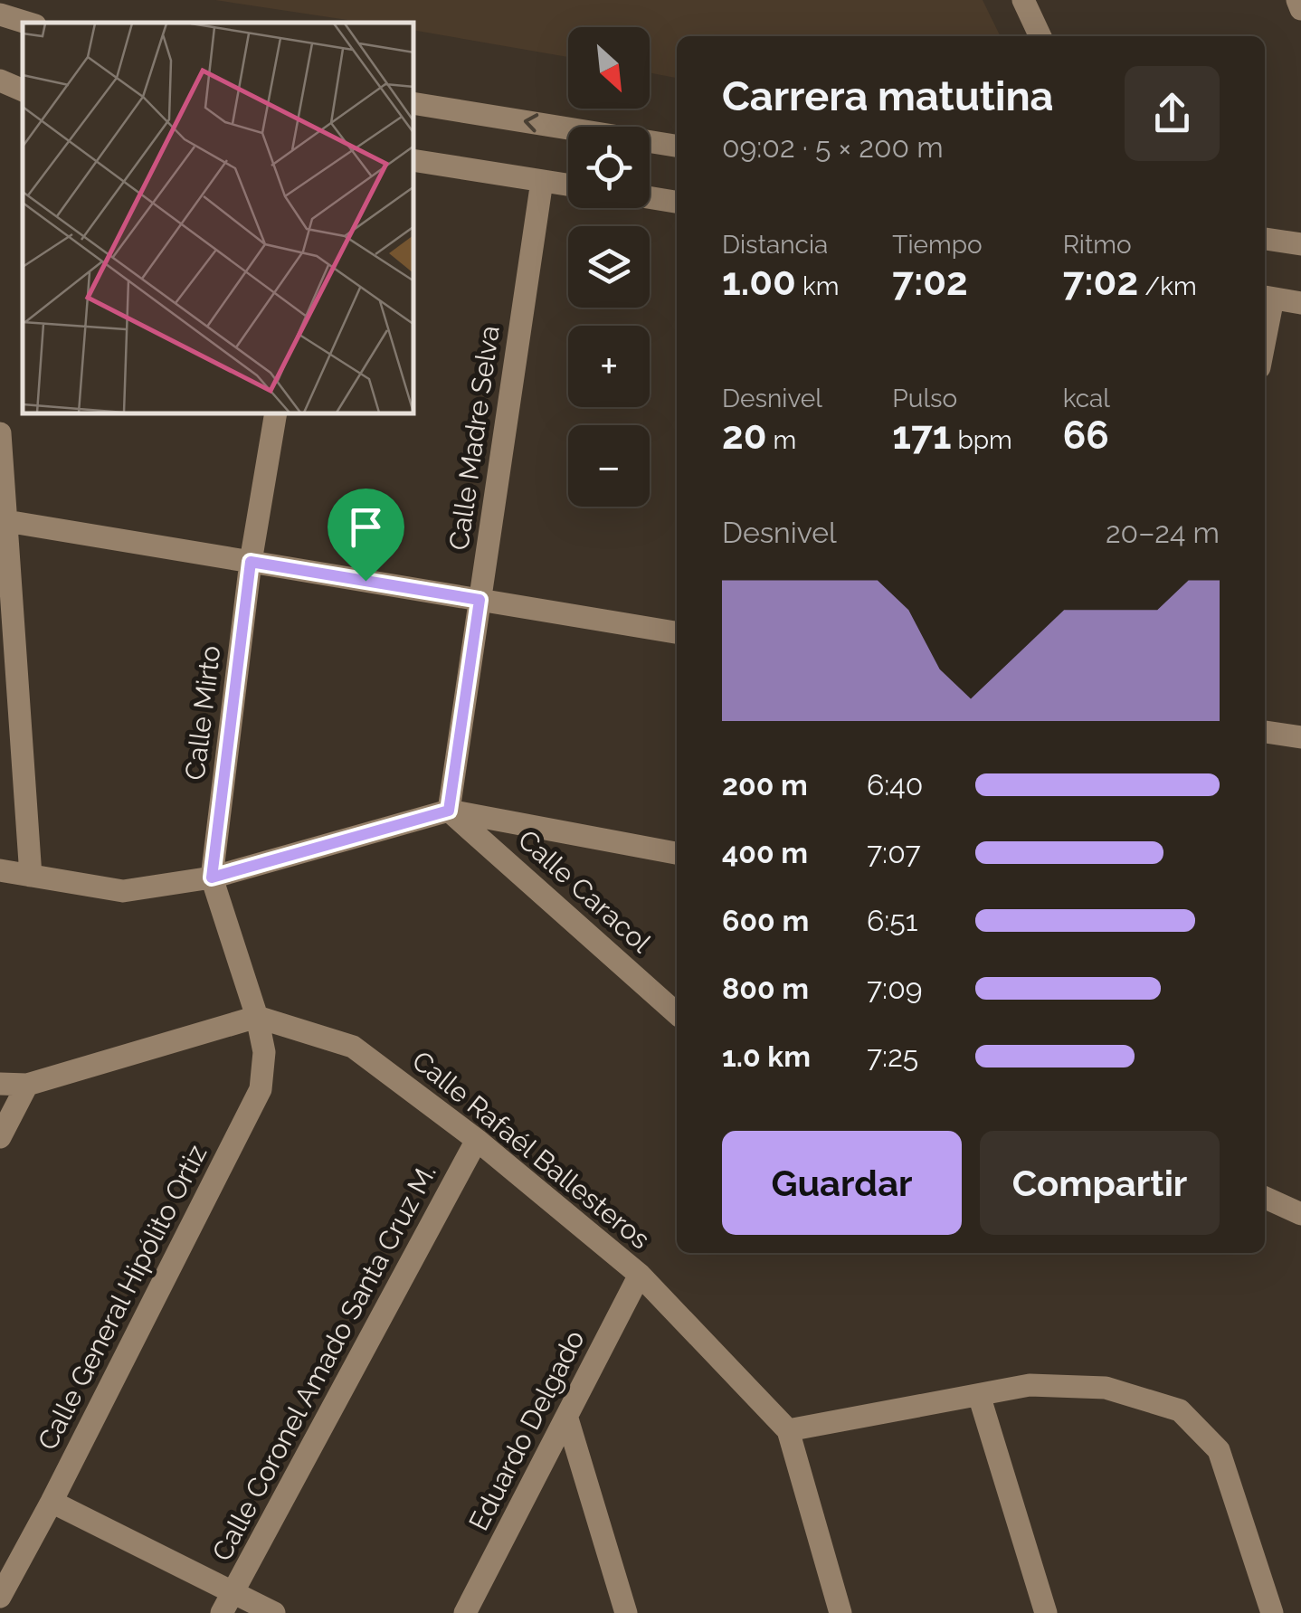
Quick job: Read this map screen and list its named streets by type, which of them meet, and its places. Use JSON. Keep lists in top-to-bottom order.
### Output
{
  "streets": {
    "street": [
      "Calle Madre Selva",
      "Calle Mirto",
      "Calle Caracol",
      "Calle Rafaél Ballesteros",
      "Calle General Hipólito Ortiz",
      "Calle Coronel Amado Santa Cruz M.",
      "Eduardo Delgado"
    ]
  },
  "crossings": [
    ["Calle Madre Selva", "Calle Caracol"],
    ["Calle Mirto", "Calle Rafaél Ballesteros"],
    ["Calle Mirto", "Calle General Hipólito Ortiz"],
    ["Calle Rafaél Ballesteros", "Calle General Hipólito Ortiz"],
    ["Calle Rafaél Ballesteros", "Calle Coronel Amado Santa Cruz M."],
    ["Calle Rafaél Ballesteros", "Eduardo Delgado"]
  ],
  "north": "bottom right",
  "page": {
    "map_buttons": ["+", "−"],
    "heading": ["Carrera matutina", "09:02 · 5 × 200 m"],
    "stats": [
      ["Distancia", "1.00 km"],
      ["Tiempo", "7:02"],
      ["Ritmo", "7:02 /km"],
      ["Desnivel", "20 m"],
      ["Pulso", "171 bpm"],
      ["kcal", "66"]
    ],
    "chart": ["Desnivel", "20–24 m"],
    "list": [
      {
        "name": "200 m",
        "note": "6:40"
      },
      {
        "name": "400 m",
        "note": "7:07"
      },
      {
        "name": "600 m",
        "note": "6:51"
      },
      {
        "name": "800 m",
        "note": "7:09"
      },
      {
        "name": "1.0 km",
        "note": "7:25"
      }
    ],
    "buttons": ["Guardar", "Compartir"]
  }
}
